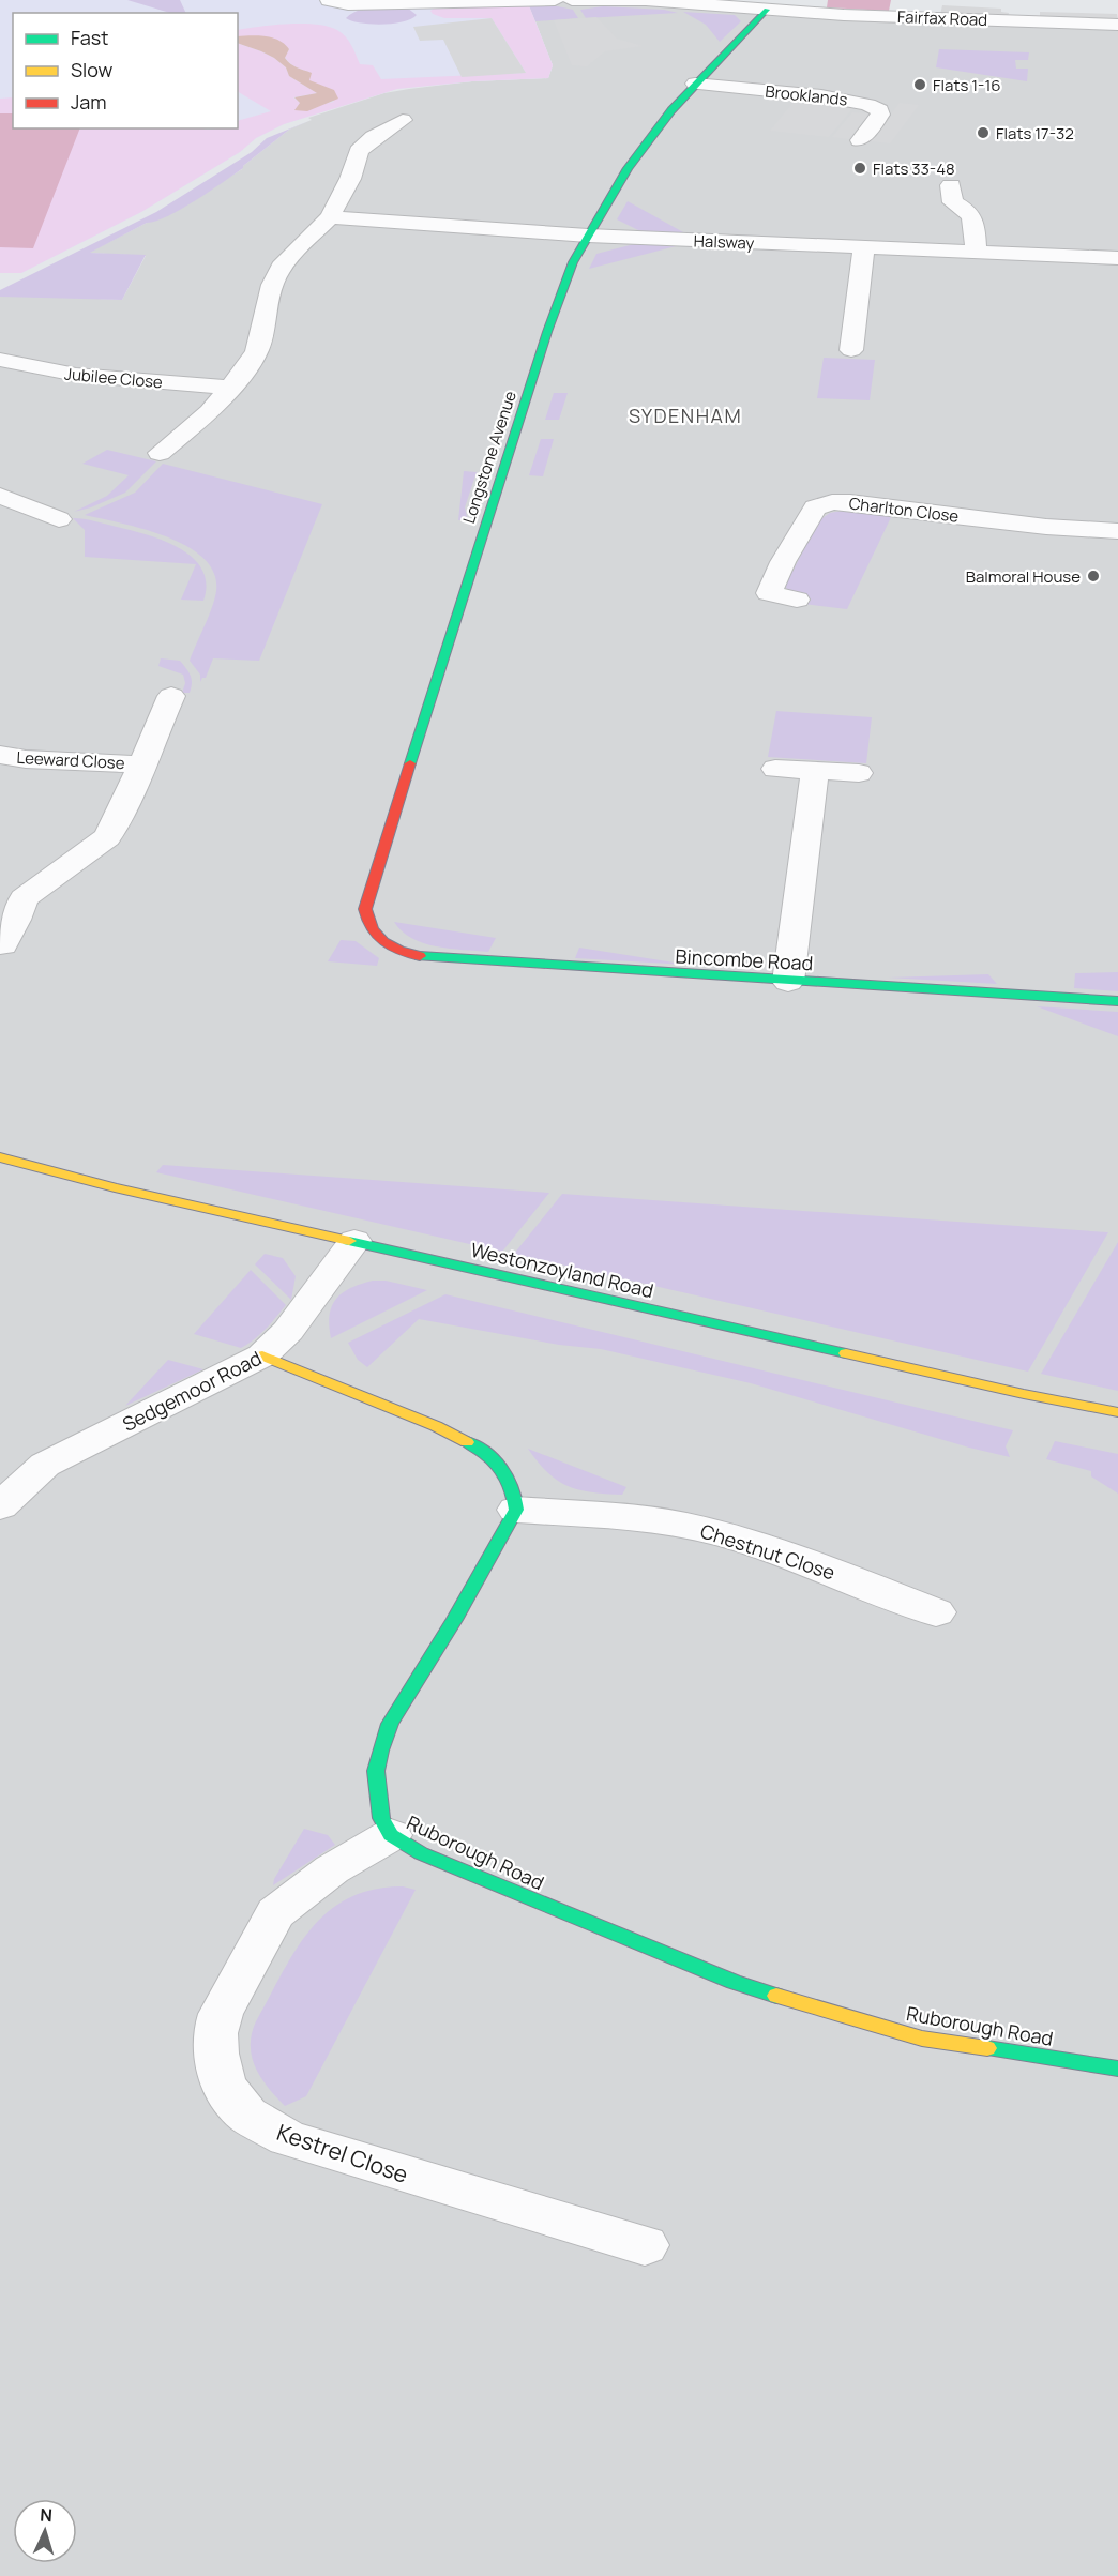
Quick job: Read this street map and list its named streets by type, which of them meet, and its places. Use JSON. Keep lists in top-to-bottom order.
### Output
{
  "streets": {
    "street": [
      "Fairfax Road",
      "Brooklands",
      "Halsway",
      "Jubilee Close",
      "Longstone Avenue",
      "Charlton Close",
      "Leeward Close",
      "Bincombe Road",
      "Westonzoyland Road",
      "Sedgemoor Road",
      "Chestnut Close",
      "Ruborough Road",
      "Kestrel Close"
    ]
  },
  "crossings": [
    ["Fairfax Road", "Longstone Avenue"],
    ["Brooklands", "Longstone Avenue"],
    ["Halsway", "Longstone Avenue"],
    ["Longstone Avenue", "Bincombe Road"],
    ["Westonzoyland Road", "Sedgemoor Road"],
    ["Chestnut Close", "Ruborough Road"],
    ["Ruborough Road", "Kestrel Close"]
  ],
  "districts": ["SYDENHAM"],
  "places": [
    "Flats 1-16",
    "Flats 17-32",
    "Flats 33-48",
    "Balmoral House"
  ],
  "legend": ["Fast", "Slow", "Jam"],
  "north": "top"
}
